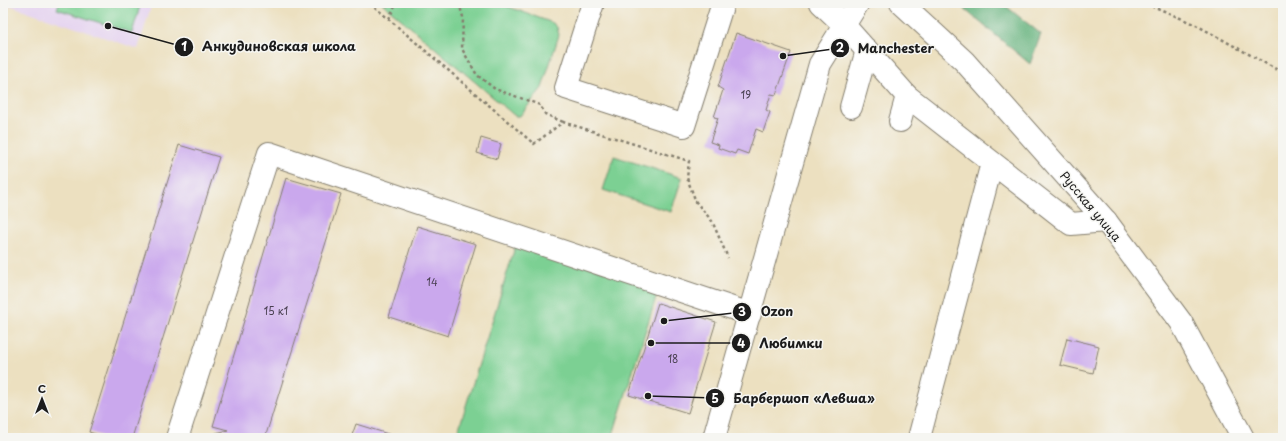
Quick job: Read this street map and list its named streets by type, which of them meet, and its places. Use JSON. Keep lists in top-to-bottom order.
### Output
{
  "streets": {
    "street": ["Русская улица"]
  },
  "places": [
    "Анкудиновская школа",
    "Manchester",
    "Ozon",
    "Любимки",
    "Барбершоп «Левша»"
  ],
  "house_numbers": [
    "19",
    "14",
    "15 к1",
    "18"
  ],
  "north": "top"
}
